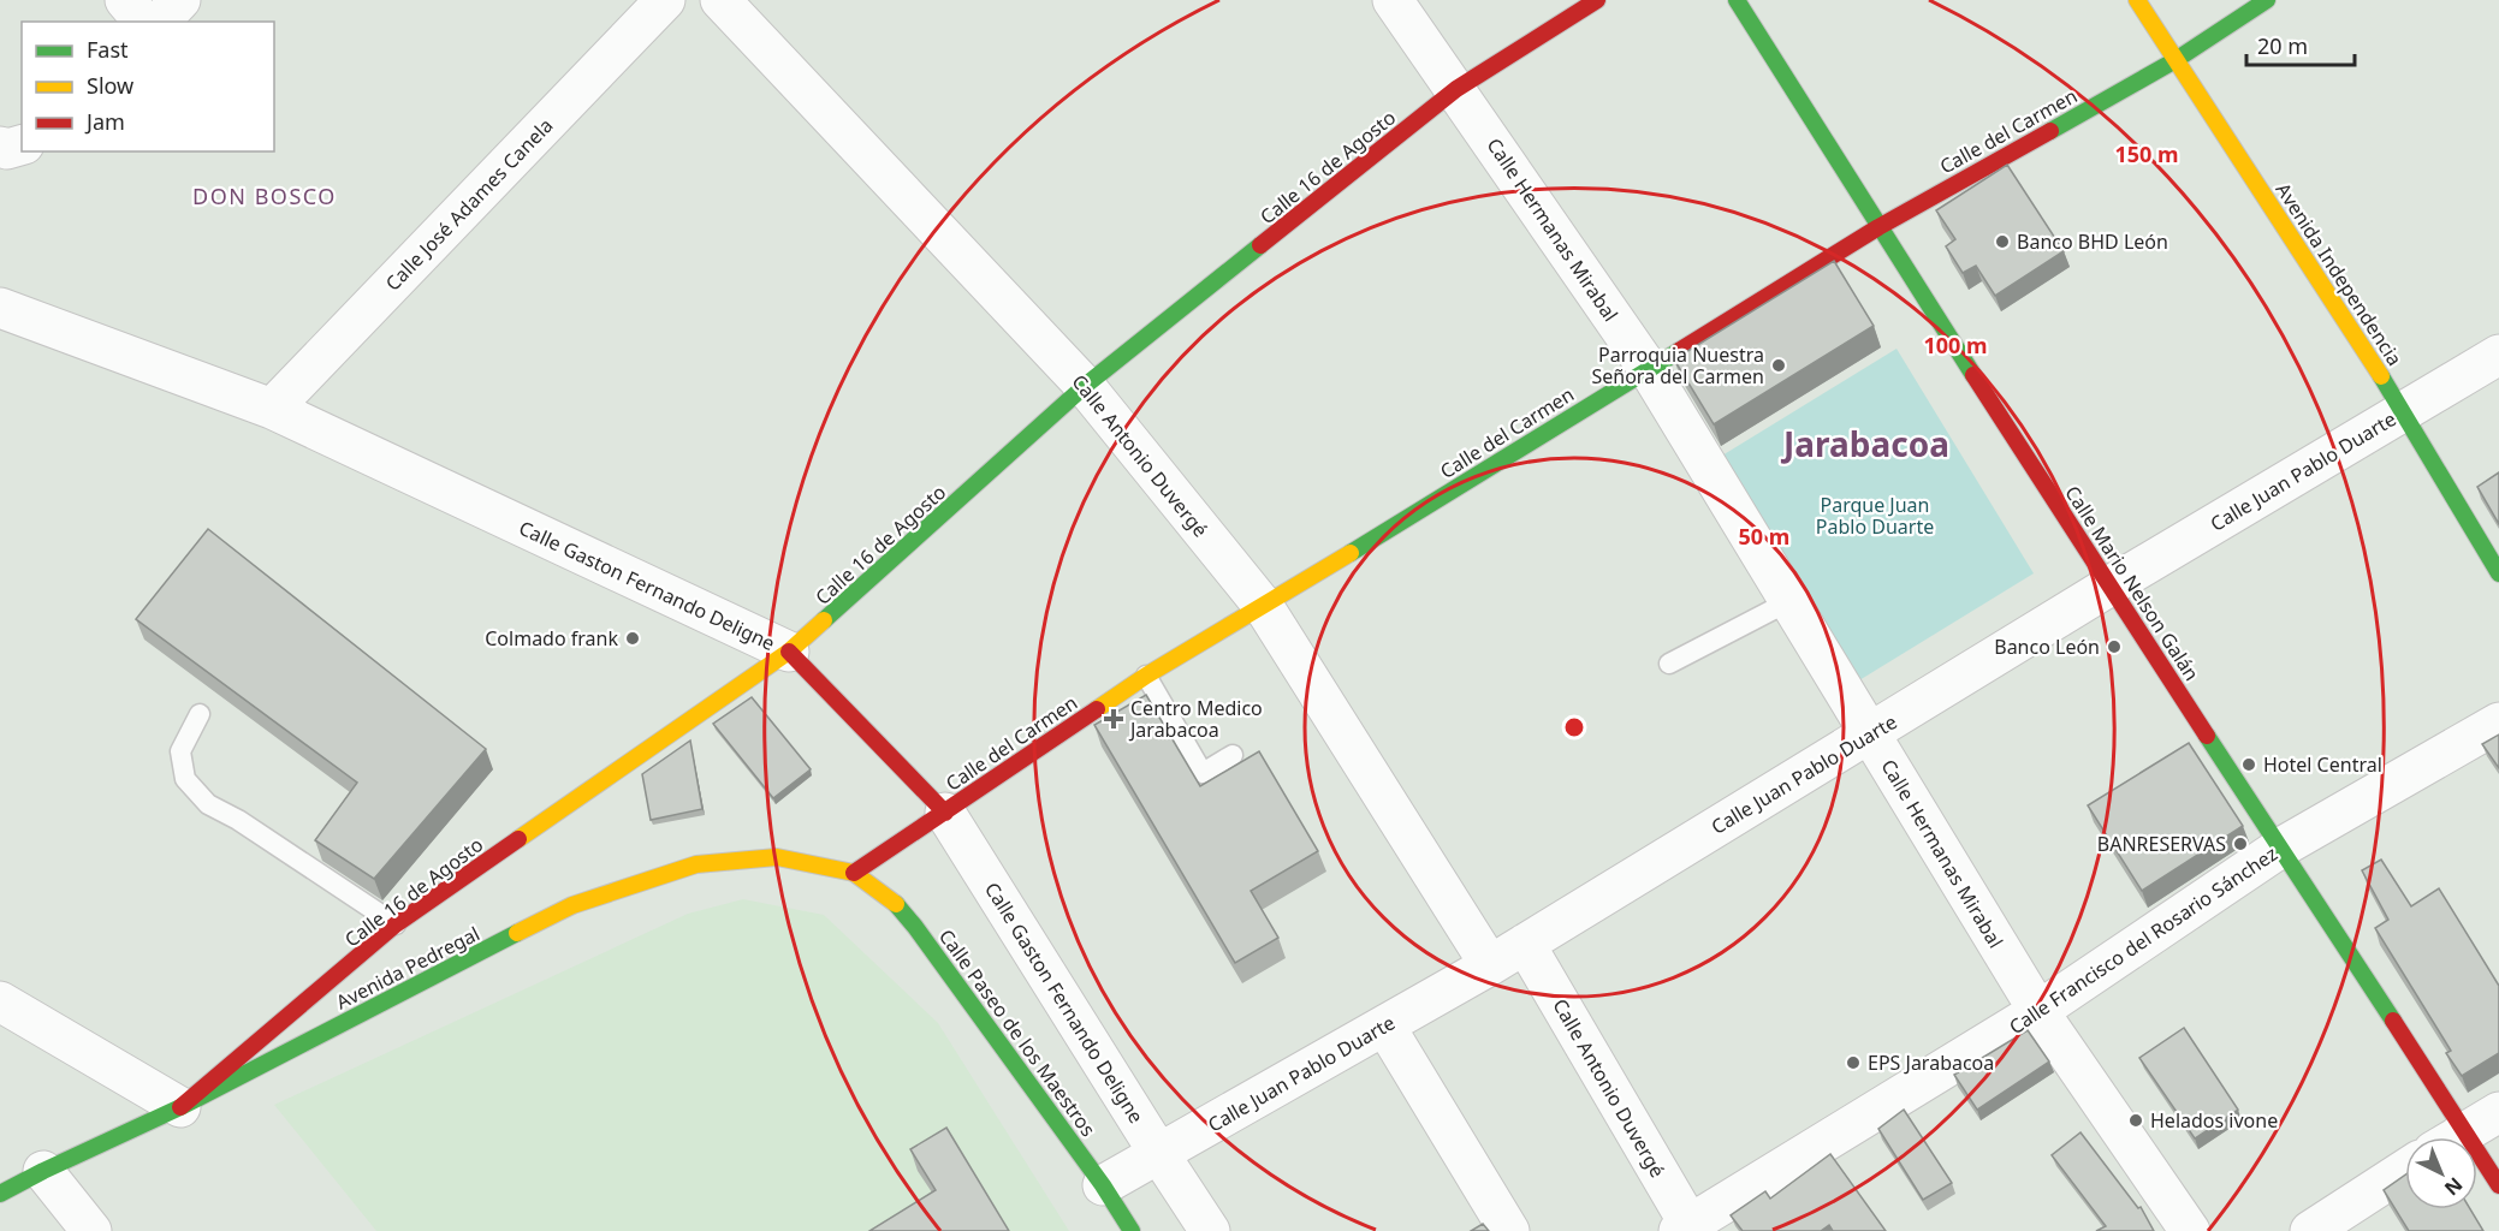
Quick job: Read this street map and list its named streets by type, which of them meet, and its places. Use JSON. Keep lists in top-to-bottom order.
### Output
{
  "streets": {
    "street": [
      "Calle del Carmen",
      "Calle 16 de Agosto",
      "Calle José Adames Canela",
      "Calle Hermanas Mirabal",
      "Avenida Independencia",
      "Calle Antonio Duvergé",
      "Calle Juan Pablo Duarte",
      "Calle Mario Nelson Galán",
      "Calle Gaston Fernando Deligne",
      "Calle Francisco del Rosario Sánchez",
      "Avenida Pedregal",
      "Calle Paseo de los Maestros"
    ]
  },
  "crossings": [
    ["Calle del Carmen", "Calle Hermanas Mirabal"],
    ["Calle del Carmen", "Avenida Independencia"],
    ["Calle del Carmen", "Calle Antonio Duvergé"],
    ["Calle del Carmen", "Calle Mario Nelson Galán"],
    ["Calle del Carmen", "Calle Gaston Fernando Deligne"],
    ["Calle del Carmen", "Avenida Pedregal"],
    ["Calle del Carmen", "Calle Paseo de los Maestros"],
    ["Calle 16 de Agosto", "Calle Hermanas Mirabal"],
    ["Calle 16 de Agosto", "Calle Antonio Duvergé"],
    ["Calle 16 de Agosto", "Calle Gaston Fernando Deligne"],
    ["Calle 16 de Agosto", "Avenida Pedregal"],
    ["Calle José Adames Canela", "Calle Gaston Fernando Deligne"],
    ["Calle Hermanas Mirabal", "Calle Juan Pablo Duarte"],
    ["Calle Hermanas Mirabal", "Calle Francisco del Rosario Sánchez"],
    ["Avenida Independencia", "Calle Juan Pablo Duarte"],
    ["Calle Antonio Duvergé", "Calle Juan Pablo Duarte"],
    ["Calle Antonio Duvergé", "Calle Francisco del Rosario Sánchez"],
    ["Calle Juan Pablo Duarte", "Calle Mario Nelson Galán"],
    ["Calle Juan Pablo Duarte", "Calle Gaston Fernando Deligne"],
    ["Calle Juan Pablo Duarte", "Calle Paseo de los Maestros"],
    ["Calle Mario Nelson Galán", "Calle Francisco del Rosario Sánchez"],
    ["Avenida Pedregal", "Calle Paseo de los Maestros"]
  ],
  "districts": ["DON BOSCO", "Jarabacoa"],
  "parks": ["Parque Juan Pablo Duarte"],
  "places": {
    "other": [
      "Banco BHD León",
      "Parroquia Nuestra Señora del Carmen",
      "Colmado frank",
      "Banco León",
      "Hotel Central",
      "BANRESERVAS",
      "EPS Jarabacoa",
      "Helados ivone"
    ],
    "health": ["Centro Medico Jarabacoa"]
  },
  "legend": ["Fast", "Slow", "Jam"],
  "scale_bar": "20 m",
  "north": "bottom right",
  "rings": ["150 m", "100 m", "50 m"]
}
